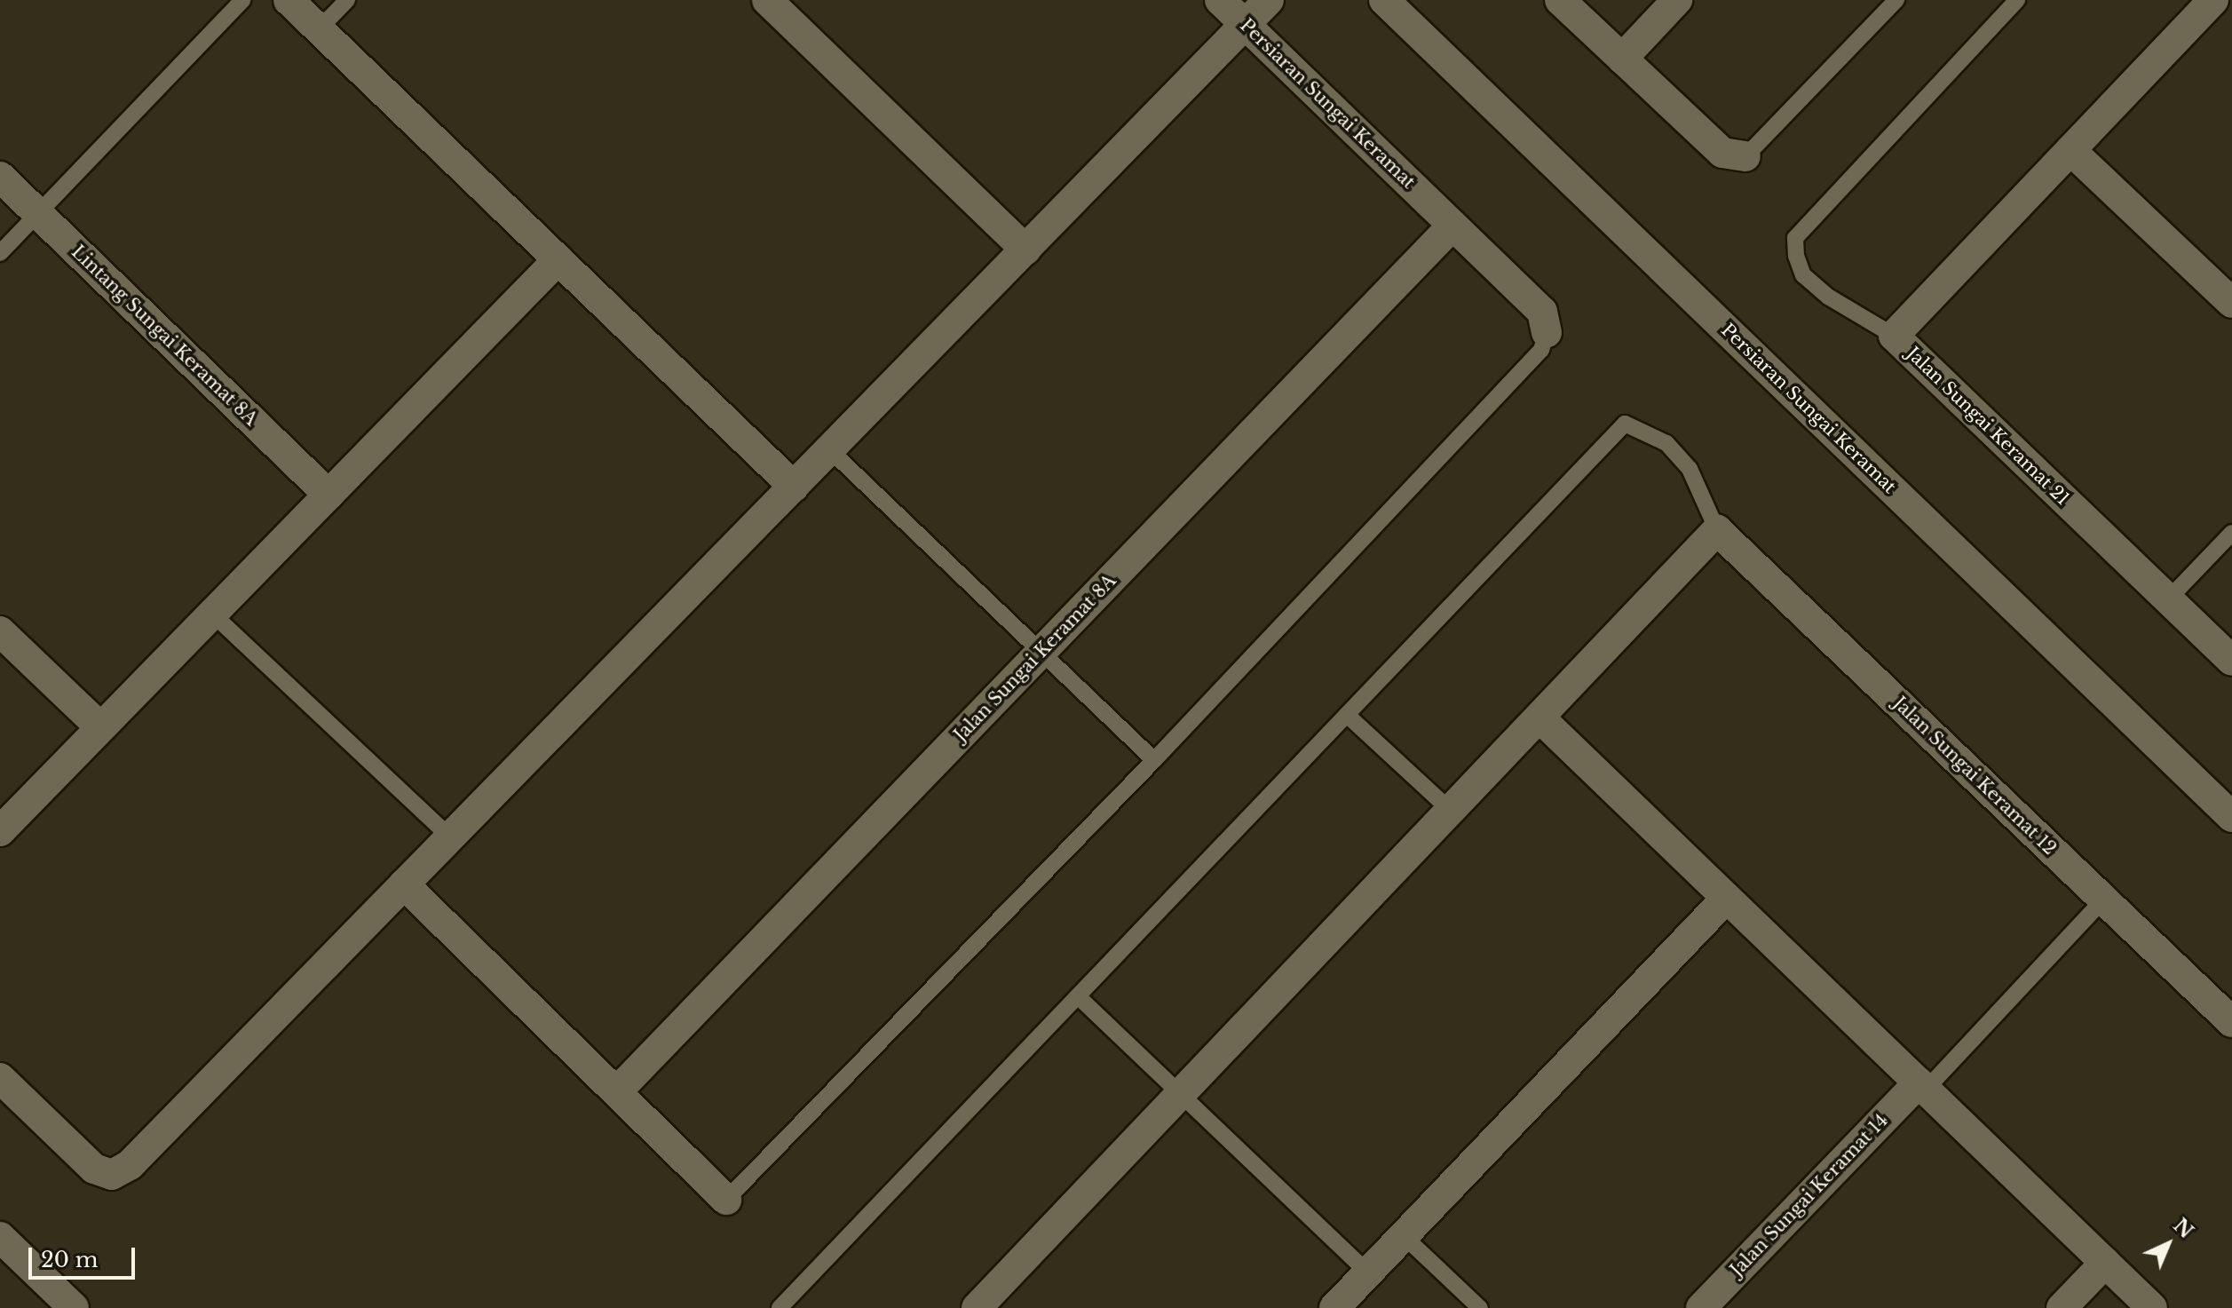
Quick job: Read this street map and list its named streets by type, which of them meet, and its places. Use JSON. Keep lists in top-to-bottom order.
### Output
{
  "streets": {
    "street": [
      "Persiaran Sungai Keramat",
      "Lintang Sungai Keramat 8A",
      "Jalan Sungai Keramat 21",
      "Jalan Sungai Keramat 8A",
      "Jalan Sungai Keramat 12",
      "Jalan Sungai Keramat 14"
    ]
  },
  "crossings": [
    ["Persiaran Sungai Keramat", "Jalan Sungai Keramat 8A"]
  ],
  "scale_bar": "20 m",
  "north": "top right"
}
